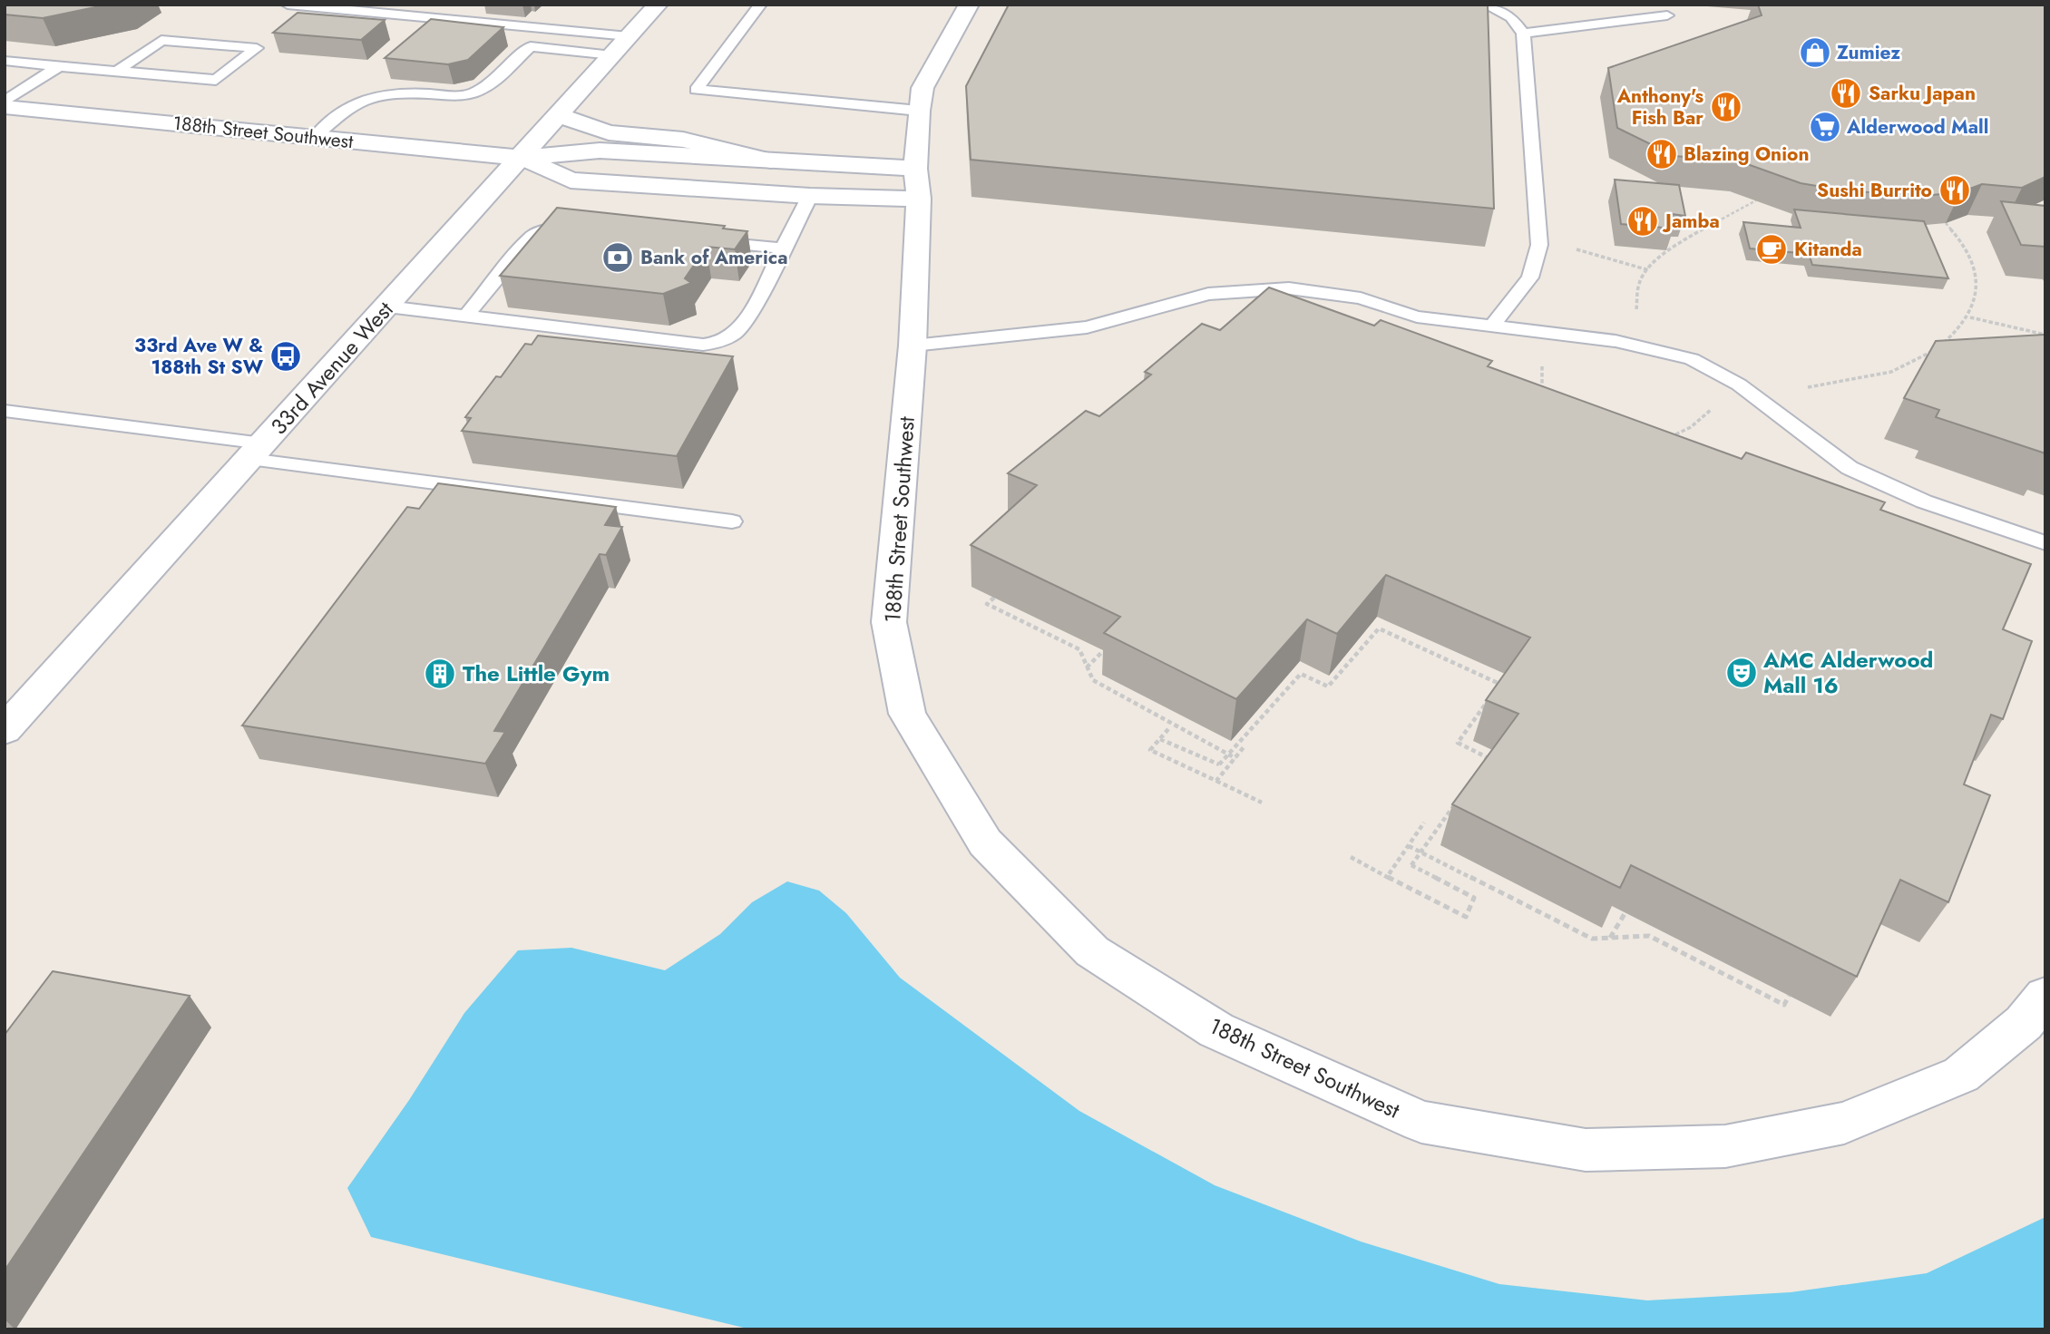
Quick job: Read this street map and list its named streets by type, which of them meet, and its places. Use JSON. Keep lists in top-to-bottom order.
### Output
{
  "streets": {
    "street": ["188th Street Southwest", "33rd Avenue West"]
  },
  "crossings": [
    ["188th Street Southwest", "33rd Avenue West"]
  ],
  "places": {
    "shop": ["Zumiez"],
    "restaurant": [
      "Sarku Japan",
      "Anthony's Fish Bar",
      "Blazing Onion",
      "Sushi Burrito",
      "Jamba"
    ],
    "supermarket": ["Alderwood Mall"],
    "cafe": ["Kitanda"],
    "bank": ["Bank of America"],
    "bus stop": ["33rd Ave W & 188th St SW"],
    "theatre": ["AMC Alderwood Mall 16"],
    "building": ["The Little Gym"]
  }
}
